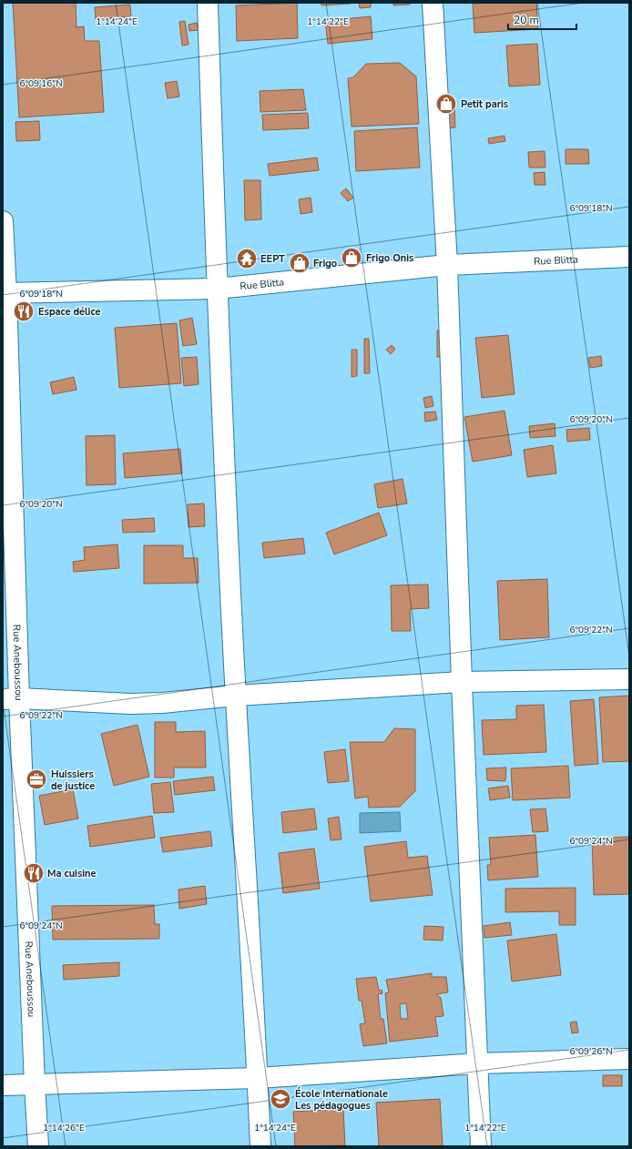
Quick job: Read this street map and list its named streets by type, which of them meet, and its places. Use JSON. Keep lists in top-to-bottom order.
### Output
{
  "streets": {
    "street": ["Rue Blitta", "Rue Aneboussou"]
  },
  "crossings": [
    ["Rue Blitta", "Rue Aneboussou"]
  ],
  "places": {
    "shop": ["Petit paris", "Frigo Onis", "Frigo"],
    "temple": ["EEPT"],
    "restaurant": ["Espace délice", "Ma cuisine"],
    "office": ["Huissiers de justice"],
    "school or university": ["École Internationale Les pédagogues"]
  },
  "scale_bar": "20 m",
  "coordinates": [
    "1°14'24\"E",
    "1°14'22\"E",
    "6°09'16\"N",
    "6°09'18\"N",
    "6°09'20\"N",
    "6°09'22\"N",
    "6°09'24\"N",
    "6°09'26\"N",
    "1°14'26\"E"
  ]
}
